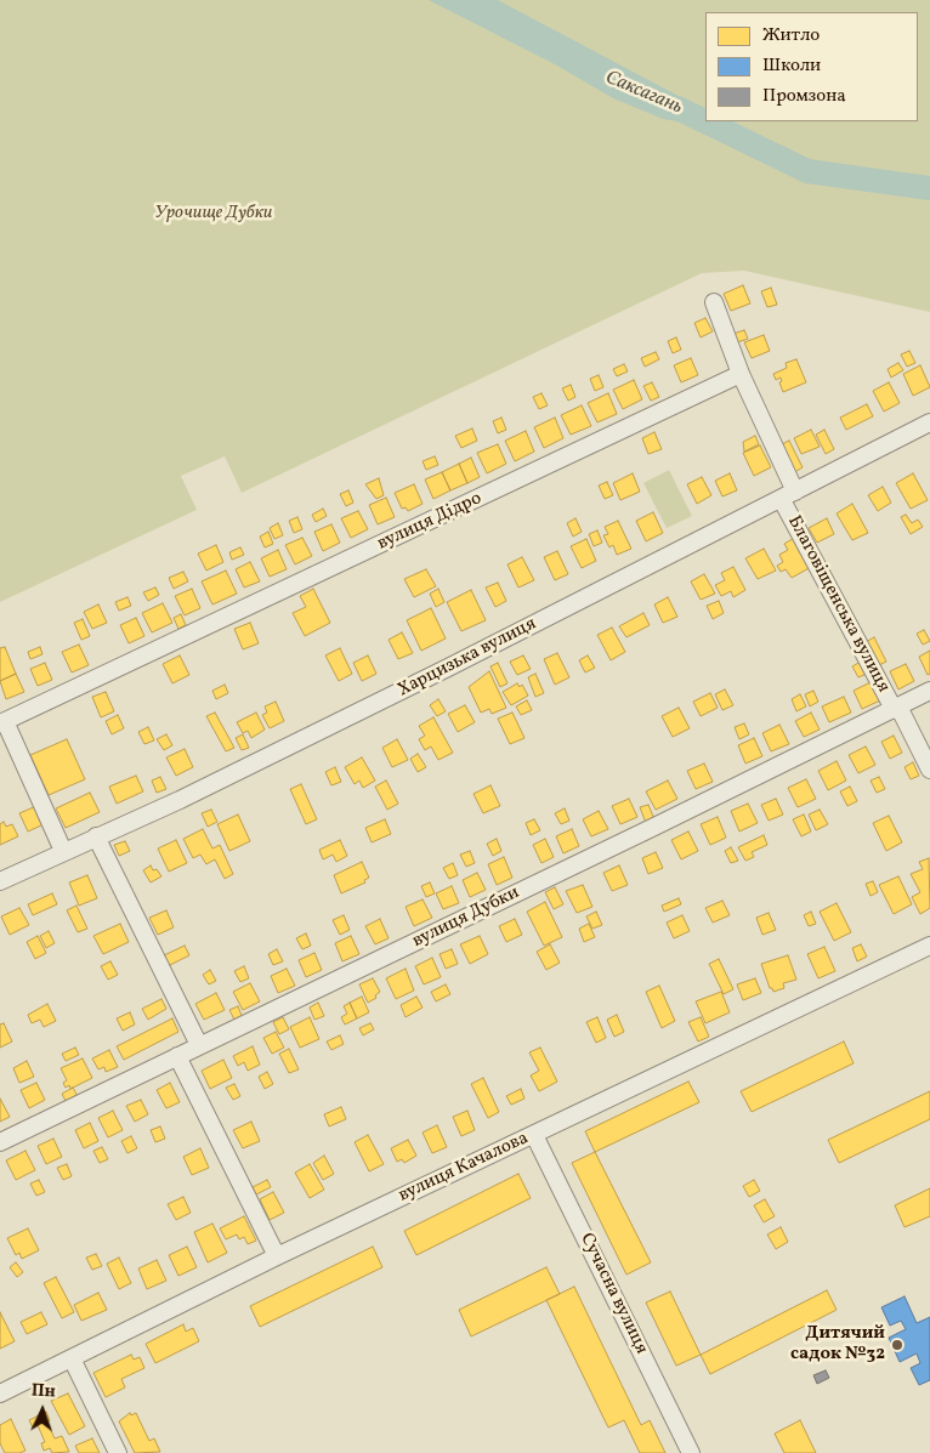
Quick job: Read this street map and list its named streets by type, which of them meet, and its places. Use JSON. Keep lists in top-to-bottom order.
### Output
{
  "streets": {
    "street": [
      "вулиця Дідро",
      "Благовіщенська вулиця",
      "Харцизька вулиця",
      "вулиця Дубки",
      "вулиця Качалова",
      "Сучасна вулиця"
    ]
  },
  "crossings": [
    ["Благовіщенська вулиця", "Харцизька вулиця"],
    ["Благовіщенська вулиця", "вулиця Дубки"],
    ["вулиця Качалова", "Сучасна вулиця"]
  ],
  "water": ["Саксагань"],
  "parks": ["Урочище Дубки"],
  "places": ["Дитячий садок №32"],
  "legend": ["Житло", "Школи", "Промзона"],
  "north": "top"
}
